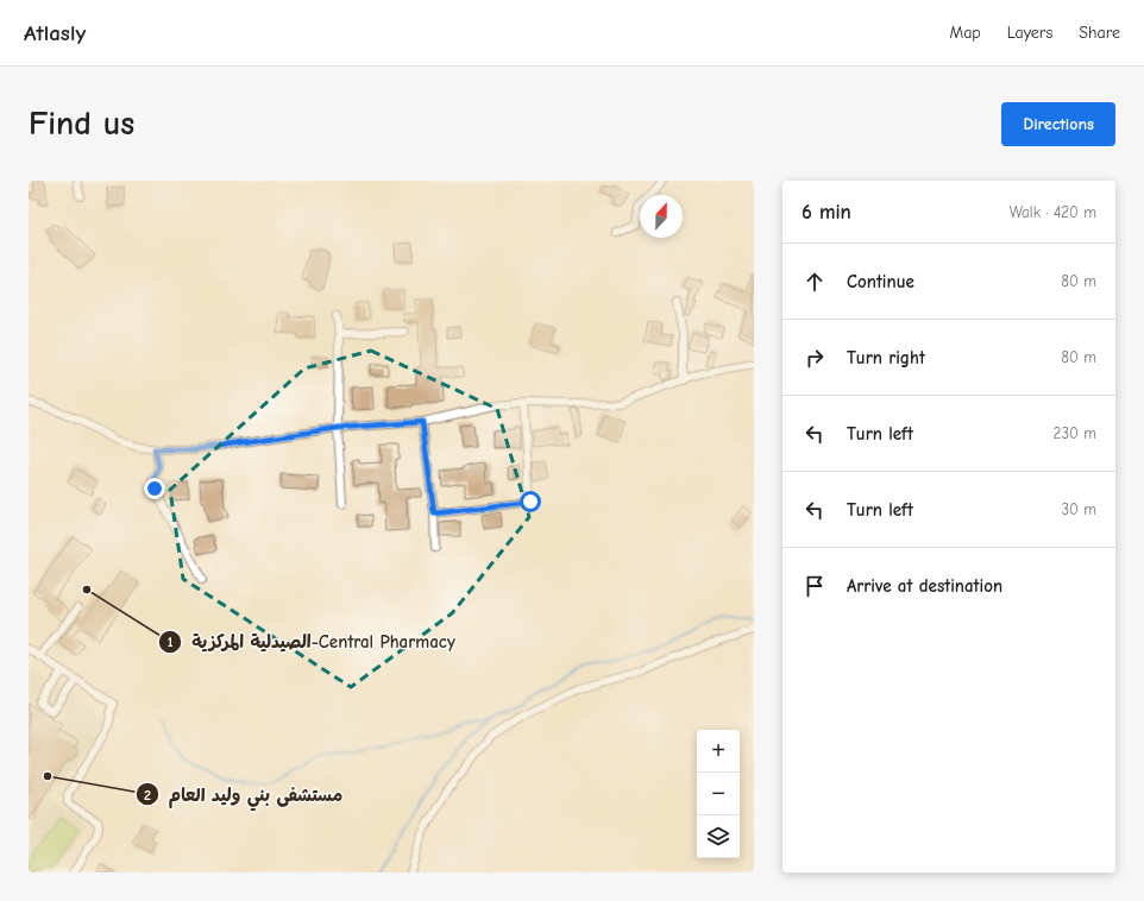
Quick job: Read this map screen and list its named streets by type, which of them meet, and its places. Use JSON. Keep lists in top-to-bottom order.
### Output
{
  "places": ["الصيدلية المركزية-Central Pharmacy", "مستشفى بني وليد العام"],
  "north": "top",
  "page": {
    "header": "Atlasly",
    "nav": ["Map", "Layers", "Share"],
    "buttons": "Directions",
    "title": "Find us",
    "heading": ["6 min", "Walk · 420 m"],
    "list": [
      ["Continue", "80 m"],
      ["Turn right", "80 m"],
      ["Turn left", "230 m"],
      ["Turn left", "30 m"],
      "Arrive at destination"
    ],
    "map_buttons": ["+", "−"]
  }
}
